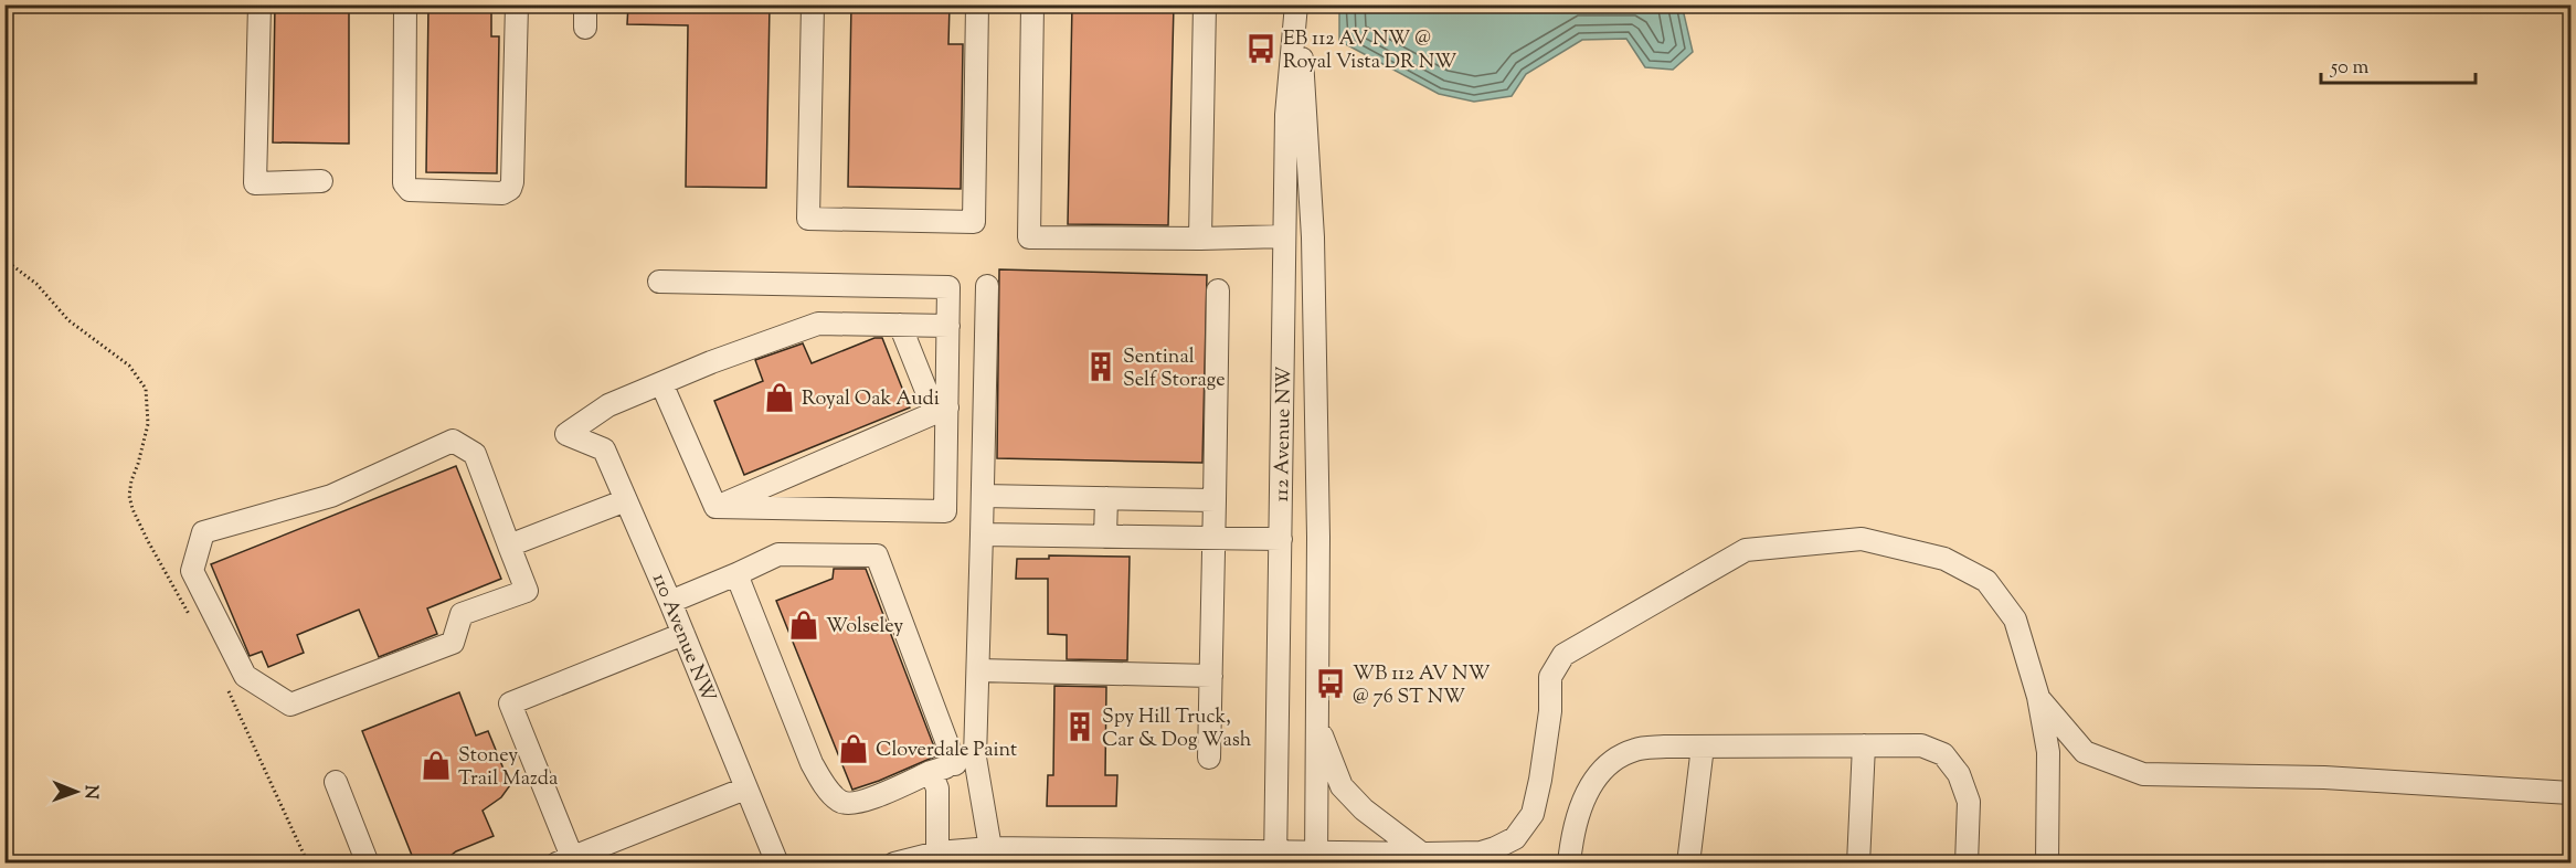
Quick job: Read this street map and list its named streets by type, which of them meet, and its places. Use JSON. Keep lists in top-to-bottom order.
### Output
{
  "streets": {
    "street": ["112 Avenue NW", "110 Avenue NW"]
  },
  "places": {
    "bus stop": ["EB 112 AV NW @ Royal Vista DR NW", "WB 112 AV NW @ 76 ST NW"],
    "building": ["Sentinal Self Storage", "Spy Hill Truck, Car & Dog Wash"],
    "shop": [
      "Royal Oak Audi",
      "Wolseley",
      "Cloverdale Paint",
      "Stoney Trail Mazda"
    ]
  },
  "scale_bar": "50 m",
  "north": "right"
}
